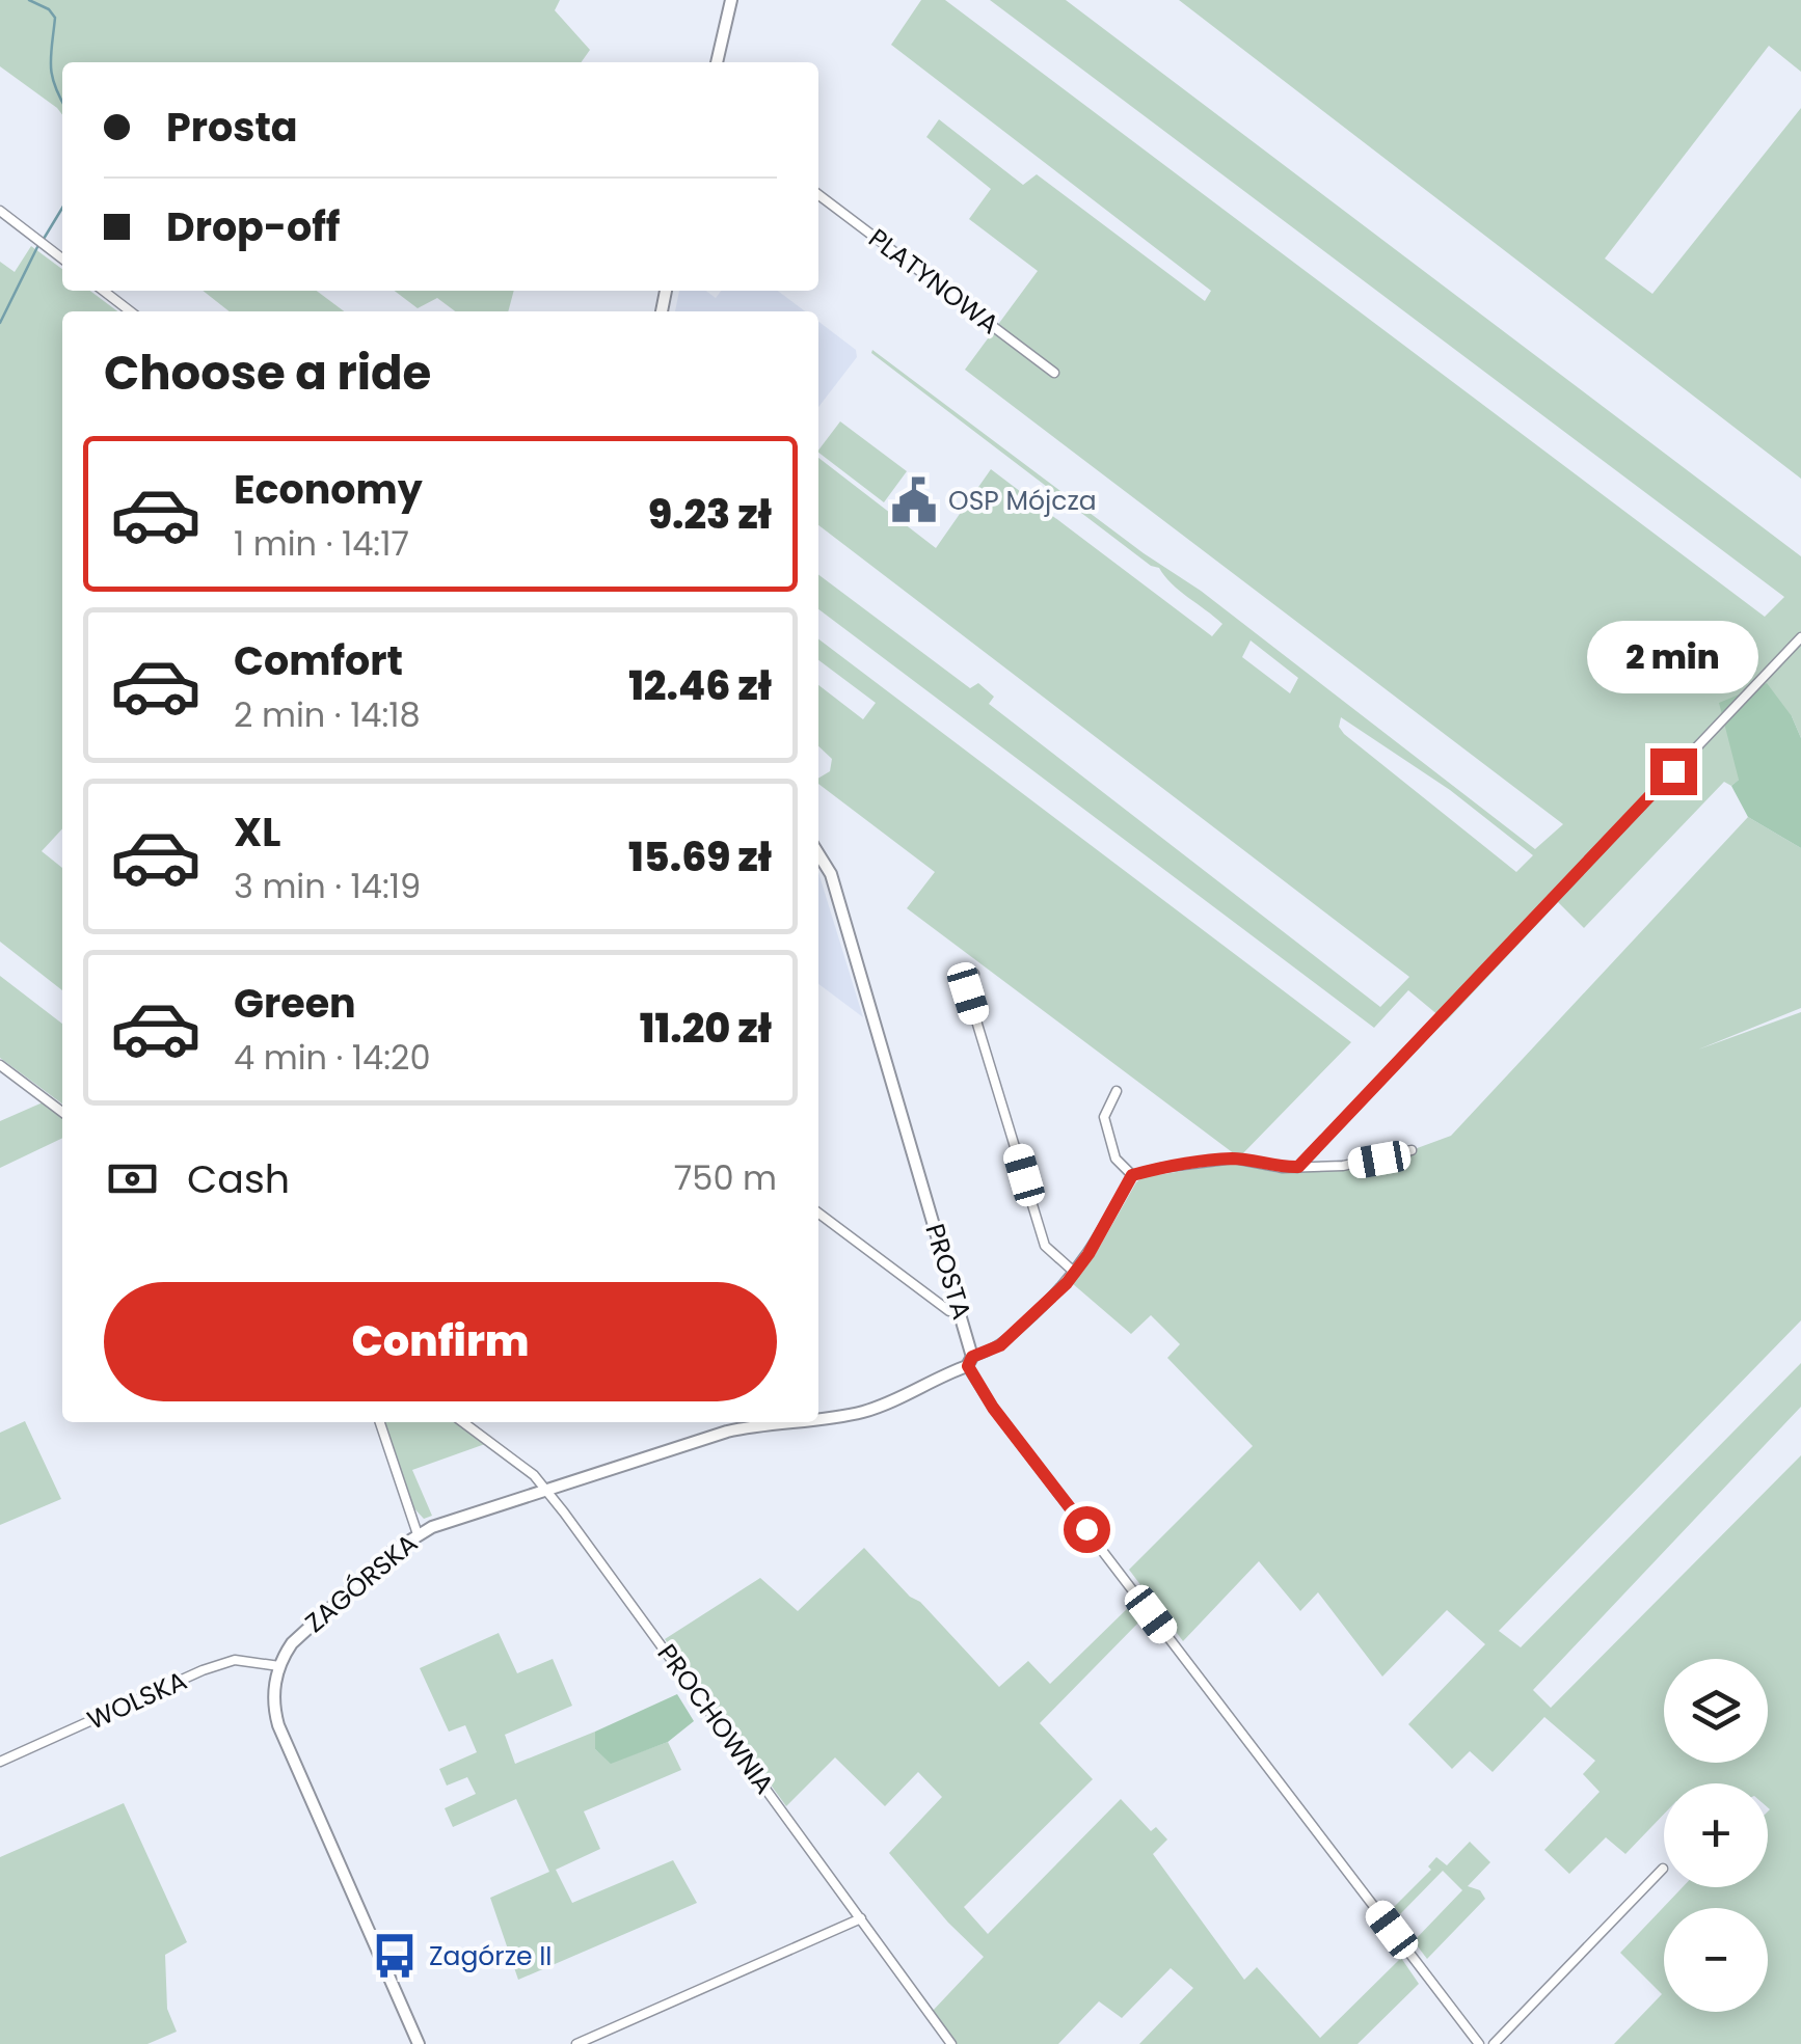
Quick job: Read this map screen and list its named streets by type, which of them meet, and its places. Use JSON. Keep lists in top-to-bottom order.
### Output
{
  "streets": {
    "street": [
      "PLATYNOWA",
      "PROSTA",
      "ZAGÓRSKA",
      "WOLSKA",
      "PROCHOWNIA"
    ]
  },
  "crossings": [
    ["PROSTA", "ZAGÓRSKA"],
    ["ZAGÓRSKA", "WOLSKA"],
    ["ZAGÓRSKA", "PROCHOWNIA"]
  ],
  "places": {
    "public building": ["OSP Mójcza"],
    "bus stop": ["Zagórze II"]
  },
  "page": {
    "banner": ["Prosta", "Drop-off"],
    "heading": "Choose a ride",
    "list": [
      {
        "name": "Economy",
        "note": "1 min · 14:17",
        "value": "9.23 zł"
      },
      {
        "name": "Comfort",
        "note": "2 min · 14:18",
        "value": "12.46 zł"
      },
      {
        "name": "XL",
        "note": "3 min · 14:19",
        "value": "15.69 zł"
      },
      {
        "name": "Green",
        "note": "4 min · 14:20",
        "value": "11.20 zł"
      }
    ],
    "bubble": "2 min",
    "pay": ["Cash", "750 m"],
    "buttons": "Confirm",
    "map_buttons": ["+", "−"]
  }
}
